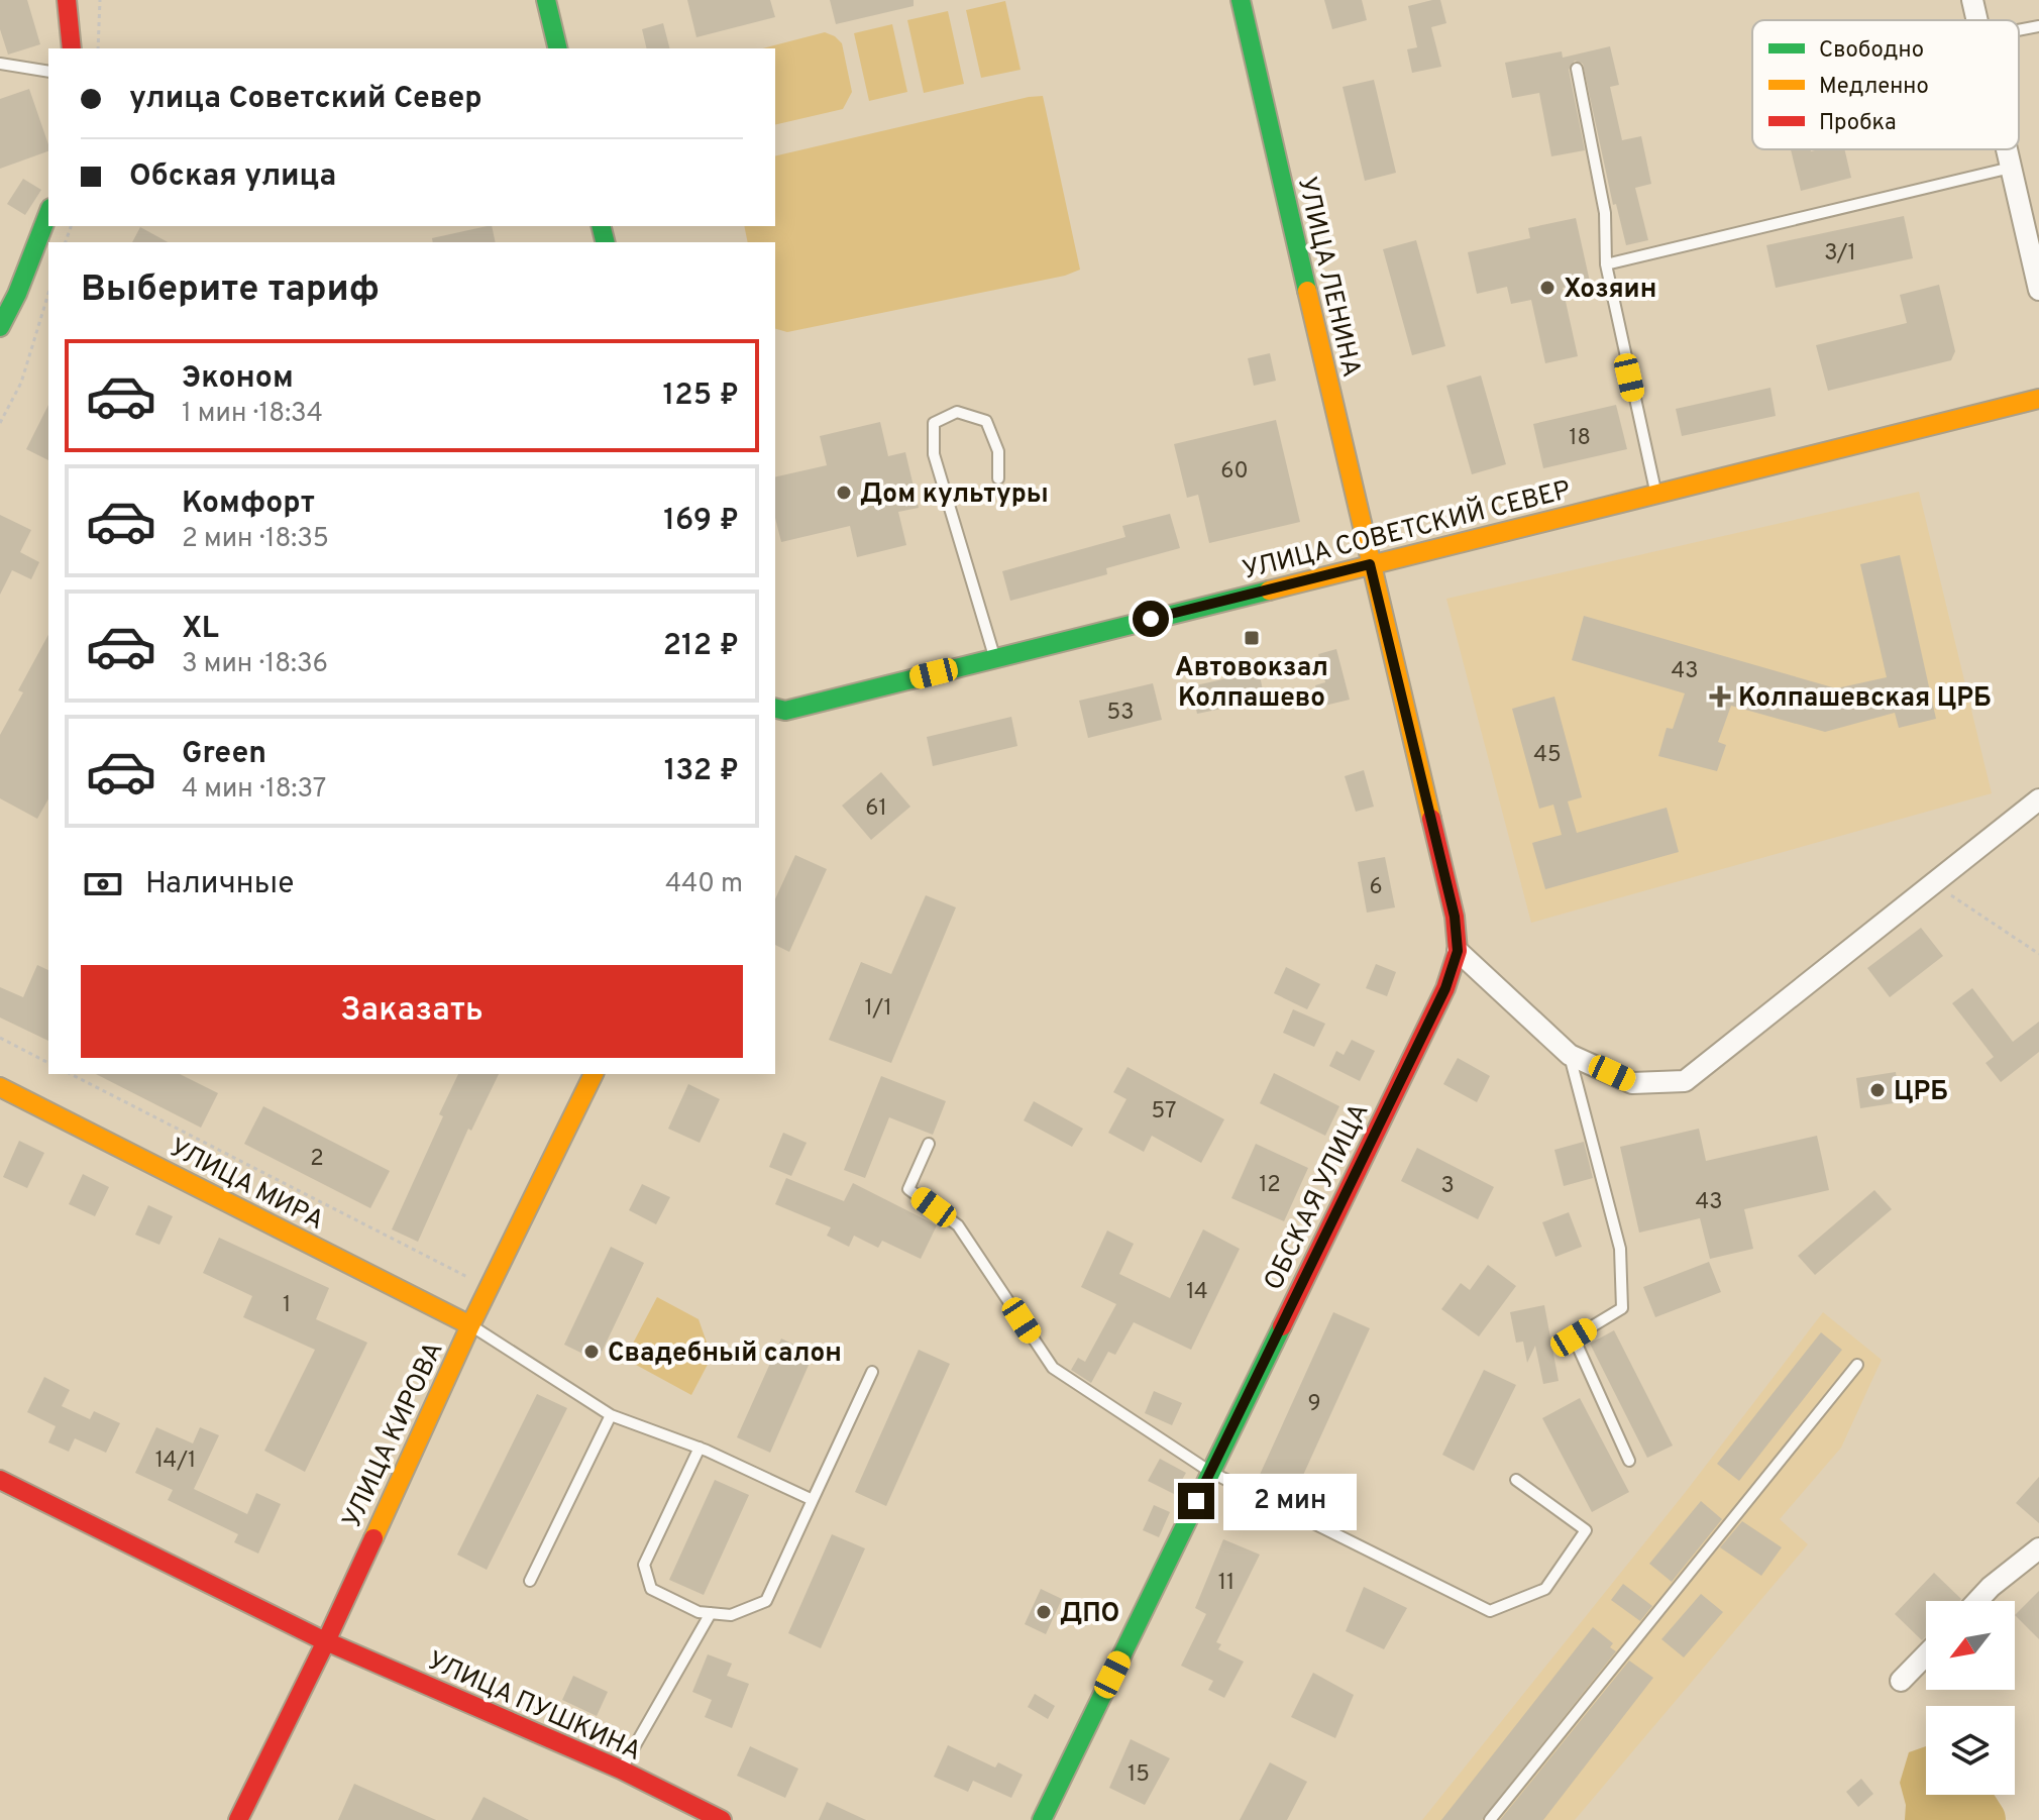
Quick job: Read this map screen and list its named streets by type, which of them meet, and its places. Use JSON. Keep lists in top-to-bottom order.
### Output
{
  "streets": {
    "street": [
      "УЛИЦА ЛЕНИНА",
      "УЛИЦА СОВЕТСКИЙ СЕВЕР",
      "УЛИЦА МИРА",
      "ОБСКАЯ УЛИЦА",
      "УЛИЦА КИРОВА",
      "УЛИЦА ПУШКИНА"
    ]
  },
  "crossings": [
    ["УЛИЦА ЛЕНИНА", "УЛИЦА СОВЕТСКИЙ СЕВЕР"],
    ["УЛИЦА ЛЕНИНА", "ОБСКАЯ УЛИЦА"],
    ["УЛИЦА СОВЕТСКИЙ СЕВЕР", "ОБСКАЯ УЛИЦА"],
    ["УЛИЦА МИРА", "УЛИЦА КИРОВА"],
    ["УЛИЦА КИРОВА", "УЛИЦА ПУШКИНА"]
  ],
  "places": {
    "other": [
      "Хозяин",
      "Дом культуры",
      "ЦРБ",
      "Свадебный салон",
      "ДПО"
    ],
    "transit": ["Автовокзал Колпашево"],
    "health": ["Колпашевская ЦРБ"]
  },
  "house_numbers": [
    "3/1",
    "18",
    "60",
    "43",
    "53",
    "45",
    "61",
    "6",
    "1/1",
    "57",
    "2",
    "12",
    "3",
    "43",
    "14",
    "1",
    "9",
    "14/1",
    "11",
    "15"
  ],
  "legend": ["Свободно", "Медленно", "Пробка"],
  "north": "bottom left",
  "page": {
    "banner": ["улица Советский Север", "Обская улица"],
    "heading": "Выберите тариф",
    "list": [
      {
        "name": "Эконом",
        "note": "1 мин · 18:34",
        "value": "125 ₽"
      },
      {
        "name": "Комфорт",
        "note": "2 мин · 18:35",
        "value": "169 ₽"
      },
      {
        "name": "XL",
        "note": "3 мин · 18:36",
        "value": "212 ₽"
      },
      {
        "name": "Green",
        "note": "4 мин · 18:37",
        "value": "132 ₽"
      }
    ],
    "pay": ["Наличные", "440 m"],
    "buttons": "Заказать",
    "bubble": "2 мин"
  }
}
